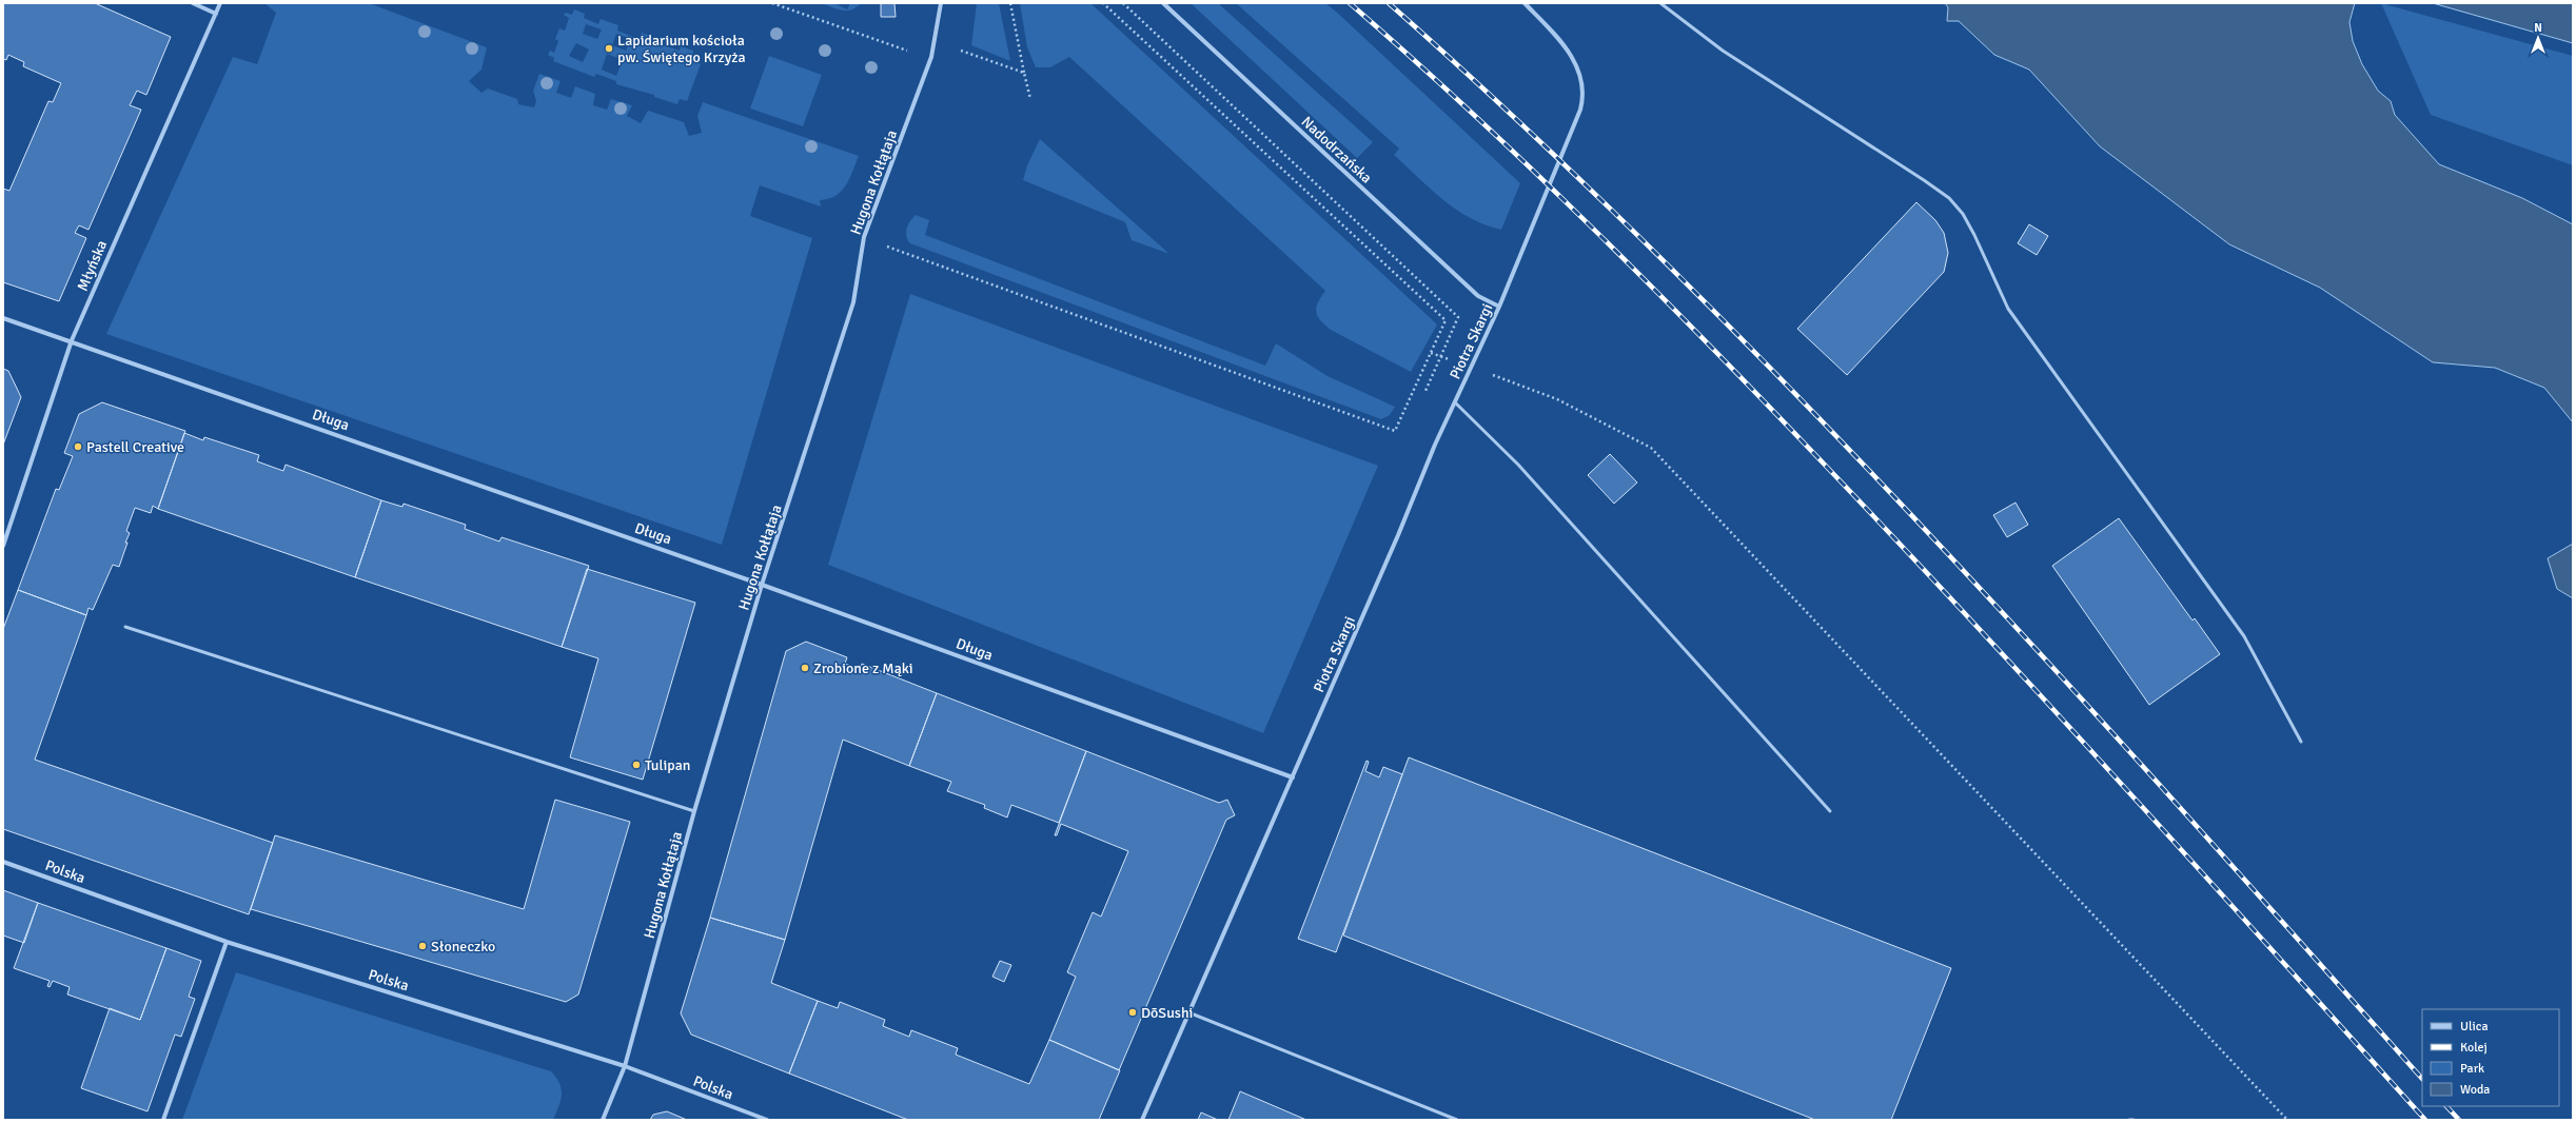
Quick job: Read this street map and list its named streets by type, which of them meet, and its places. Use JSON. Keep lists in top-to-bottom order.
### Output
{
  "streets": {
    "street": [
      "Nadodrzańska",
      "Hugona Kołłątaja",
      "Młyńska",
      "Piotra Skargi",
      "Długa",
      "Polska"
    ]
  },
  "crossings": [
    ["Nadodrzańska", "Piotra Skargi"],
    ["Hugona Kołłątaja", "Długa"],
    ["Hugona Kołłątaja", "Polska"],
    ["Młyńska", "Długa"],
    ["Piotra Skargi", "Długa"]
  ],
  "places": [
    "Lapidarium kościoła pw. Świętego Krzyża",
    "Pastell Creative",
    "Zrobione z Mąki",
    "Tulipan",
    "Słoneczko",
    "DōSushi"
  ],
  "legend": [
    "Ulica",
    "Kolej",
    "Park",
    "Woda"
  ],
  "north": "top"
}
